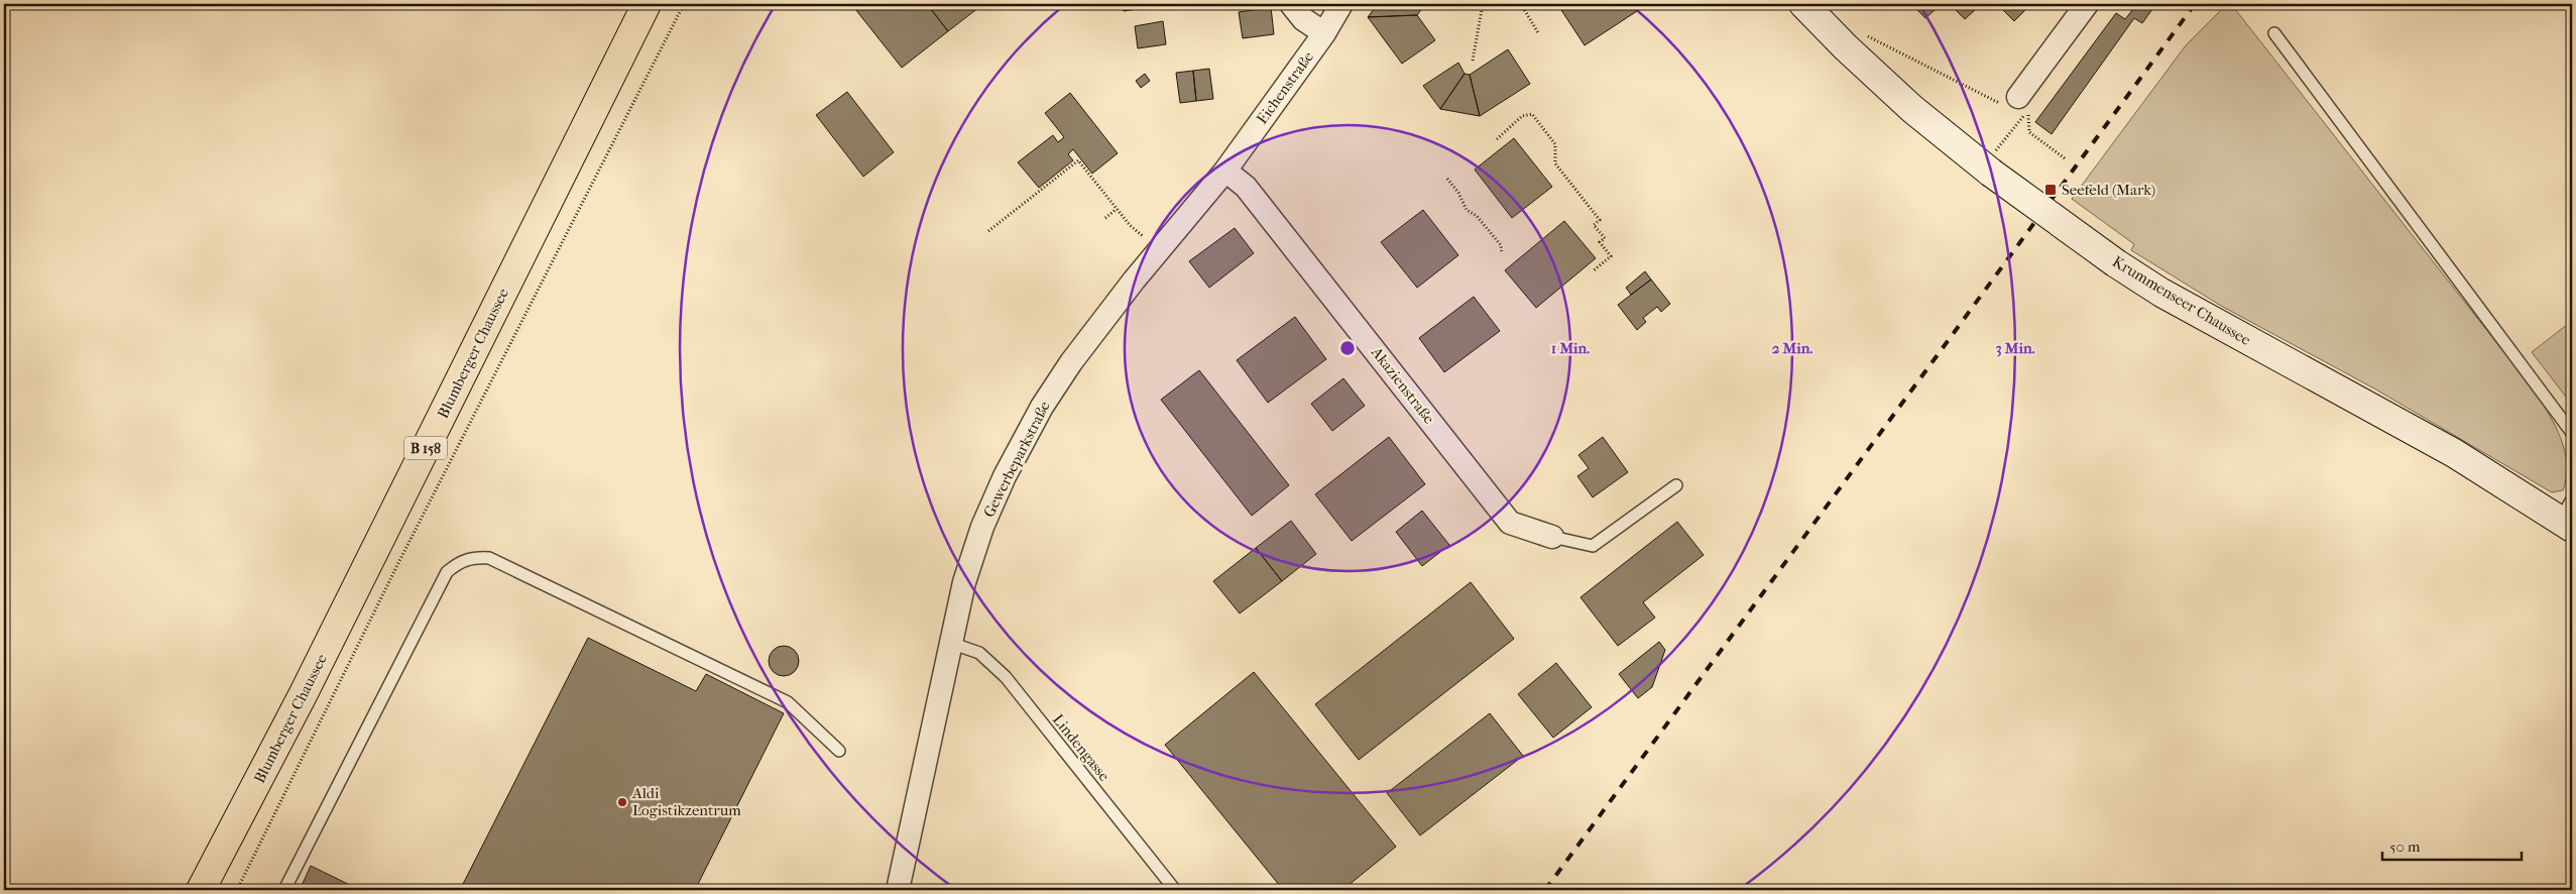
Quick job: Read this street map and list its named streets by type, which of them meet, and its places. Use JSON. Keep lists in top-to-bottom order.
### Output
{
  "streets": {
    "main road": ["Krummenseer Chaussee", "Blumberger Chaussee", "B 158"],
    "street": ["Eichenstraße", "Akazienstraße", "Gewerbeparkstraße"],
    "lane": ["Lindengasse"]
  },
  "crossings": [
    ["Eichenstraße", "Akazienstraße"],
    ["Eichenstraße", "Gewerbeparkstraße"],
    ["Akazienstraße", "Gewerbeparkstraße"],
    ["Gewerbeparkstraße", "Lindengasse"]
  ],
  "places": {
    "transit": ["Seefeld (Mark)"],
    "other": ["Aldi Logistikzentrum"]
  },
  "scale_bar": "50 m",
  "rings": ["1 Min.", "2 Min.", "3 Min."]
}
